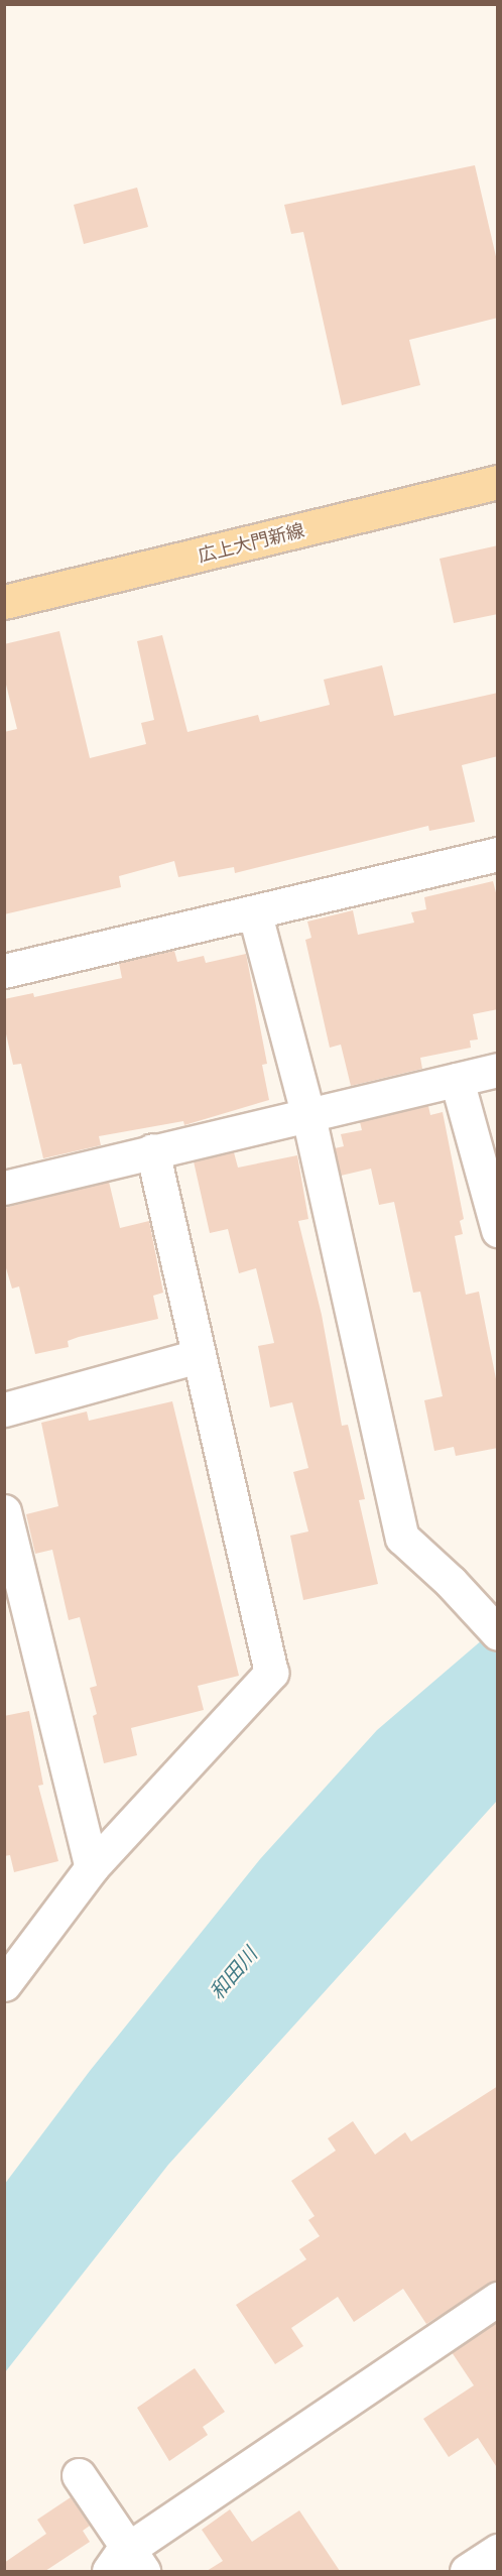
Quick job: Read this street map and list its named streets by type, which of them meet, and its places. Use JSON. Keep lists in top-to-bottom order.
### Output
{
  "streets": {
    "main road": ["広上大門新線"]
  },
  "water": ["和田川"]
}
